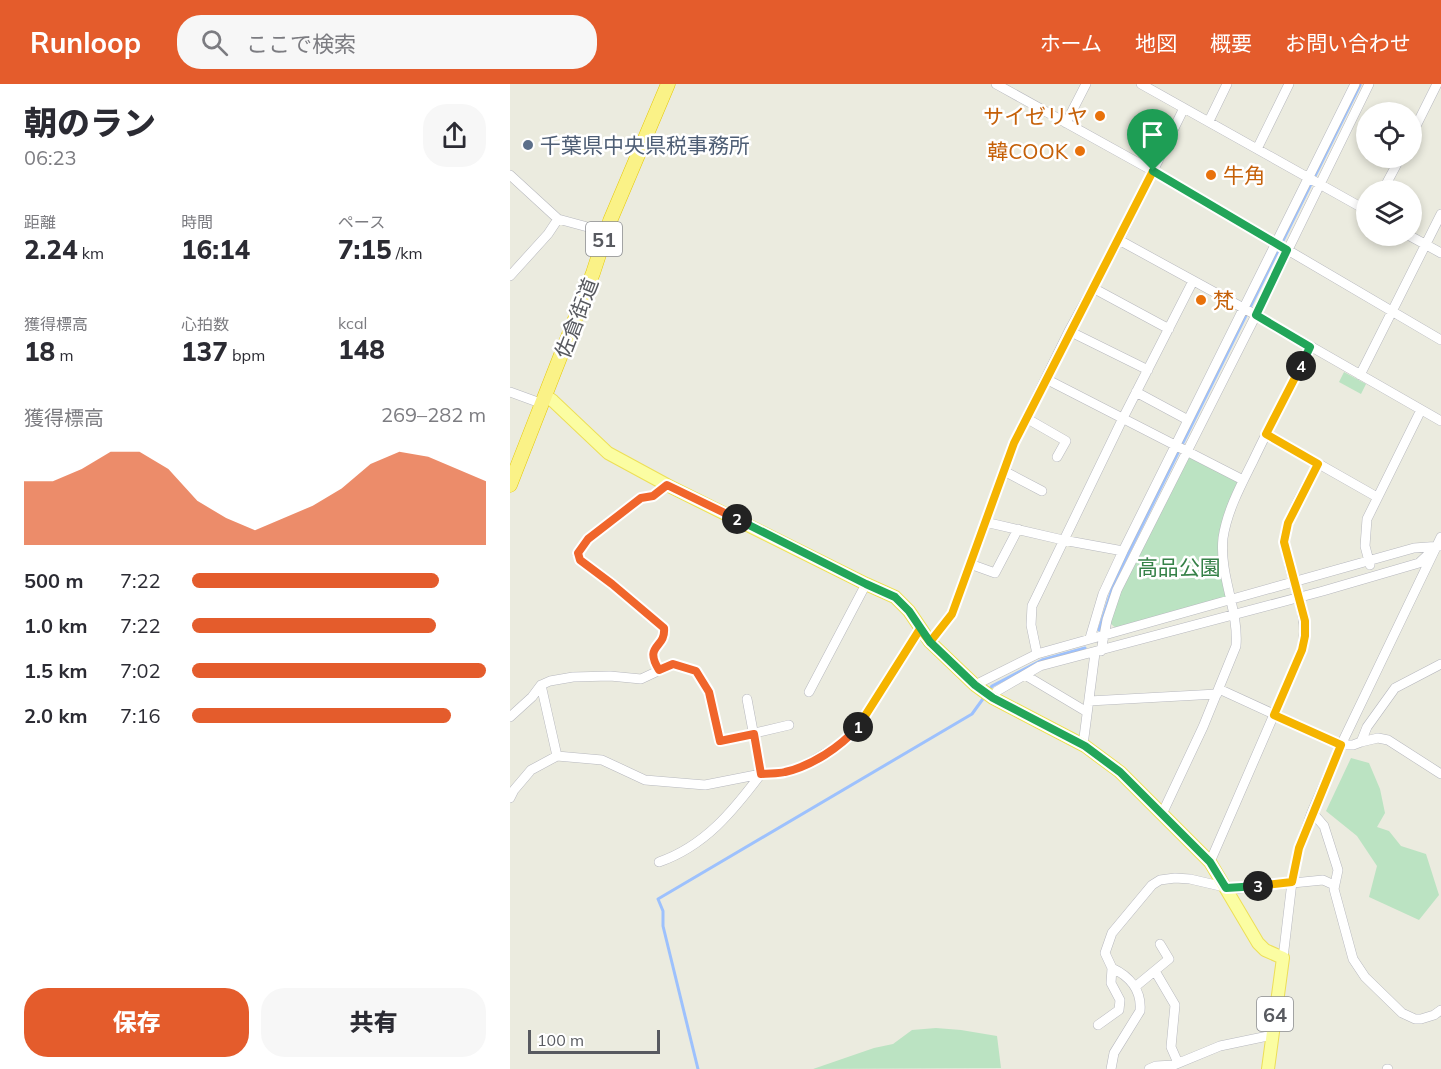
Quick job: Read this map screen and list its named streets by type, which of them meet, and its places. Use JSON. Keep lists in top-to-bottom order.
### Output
{
  "streets": {
    "highway": ["51", "佐倉街道"],
    "main road": ["64"]
  },
  "parks": ["高品公園"],
  "places": [
    "サイゼリヤ",
    "千葉県中央県税事務所",
    "韓COOK",
    "牛角",
    "梵"
  ],
  "scale_bar": "100 m",
  "page": {
    "header": "Runloop",
    "search": "ここで検索",
    "nav": [
      "ホーム",
      "地図",
      "概要",
      "お問い合わせ"
    ],
    "heading": ["朝のラン", "06:23"],
    "stats": [
      ["距離", "2.24 km"],
      ["時間", "16:14"],
      ["ペース", "7:15 /km"],
      ["獲得標高", "18 m"],
      ["心拍数", "137 bpm"],
      ["kcal", "148"]
    ],
    "pins": [
      "4",
      "2",
      "1",
      "3"
    ],
    "chart": ["獲得標高", "269–282 m"],
    "list": [
      {
        "name": "500 m",
        "note": "7:22"
      },
      {
        "name": "1.0 km",
        "note": "7:22"
      },
      {
        "name": "1.5 km",
        "note": "7:02"
      },
      {
        "name": "2.0 km",
        "note": "7:16"
      }
    ],
    "buttons": ["保存", "共有"],
    "scale": "100 m"
  }
}
